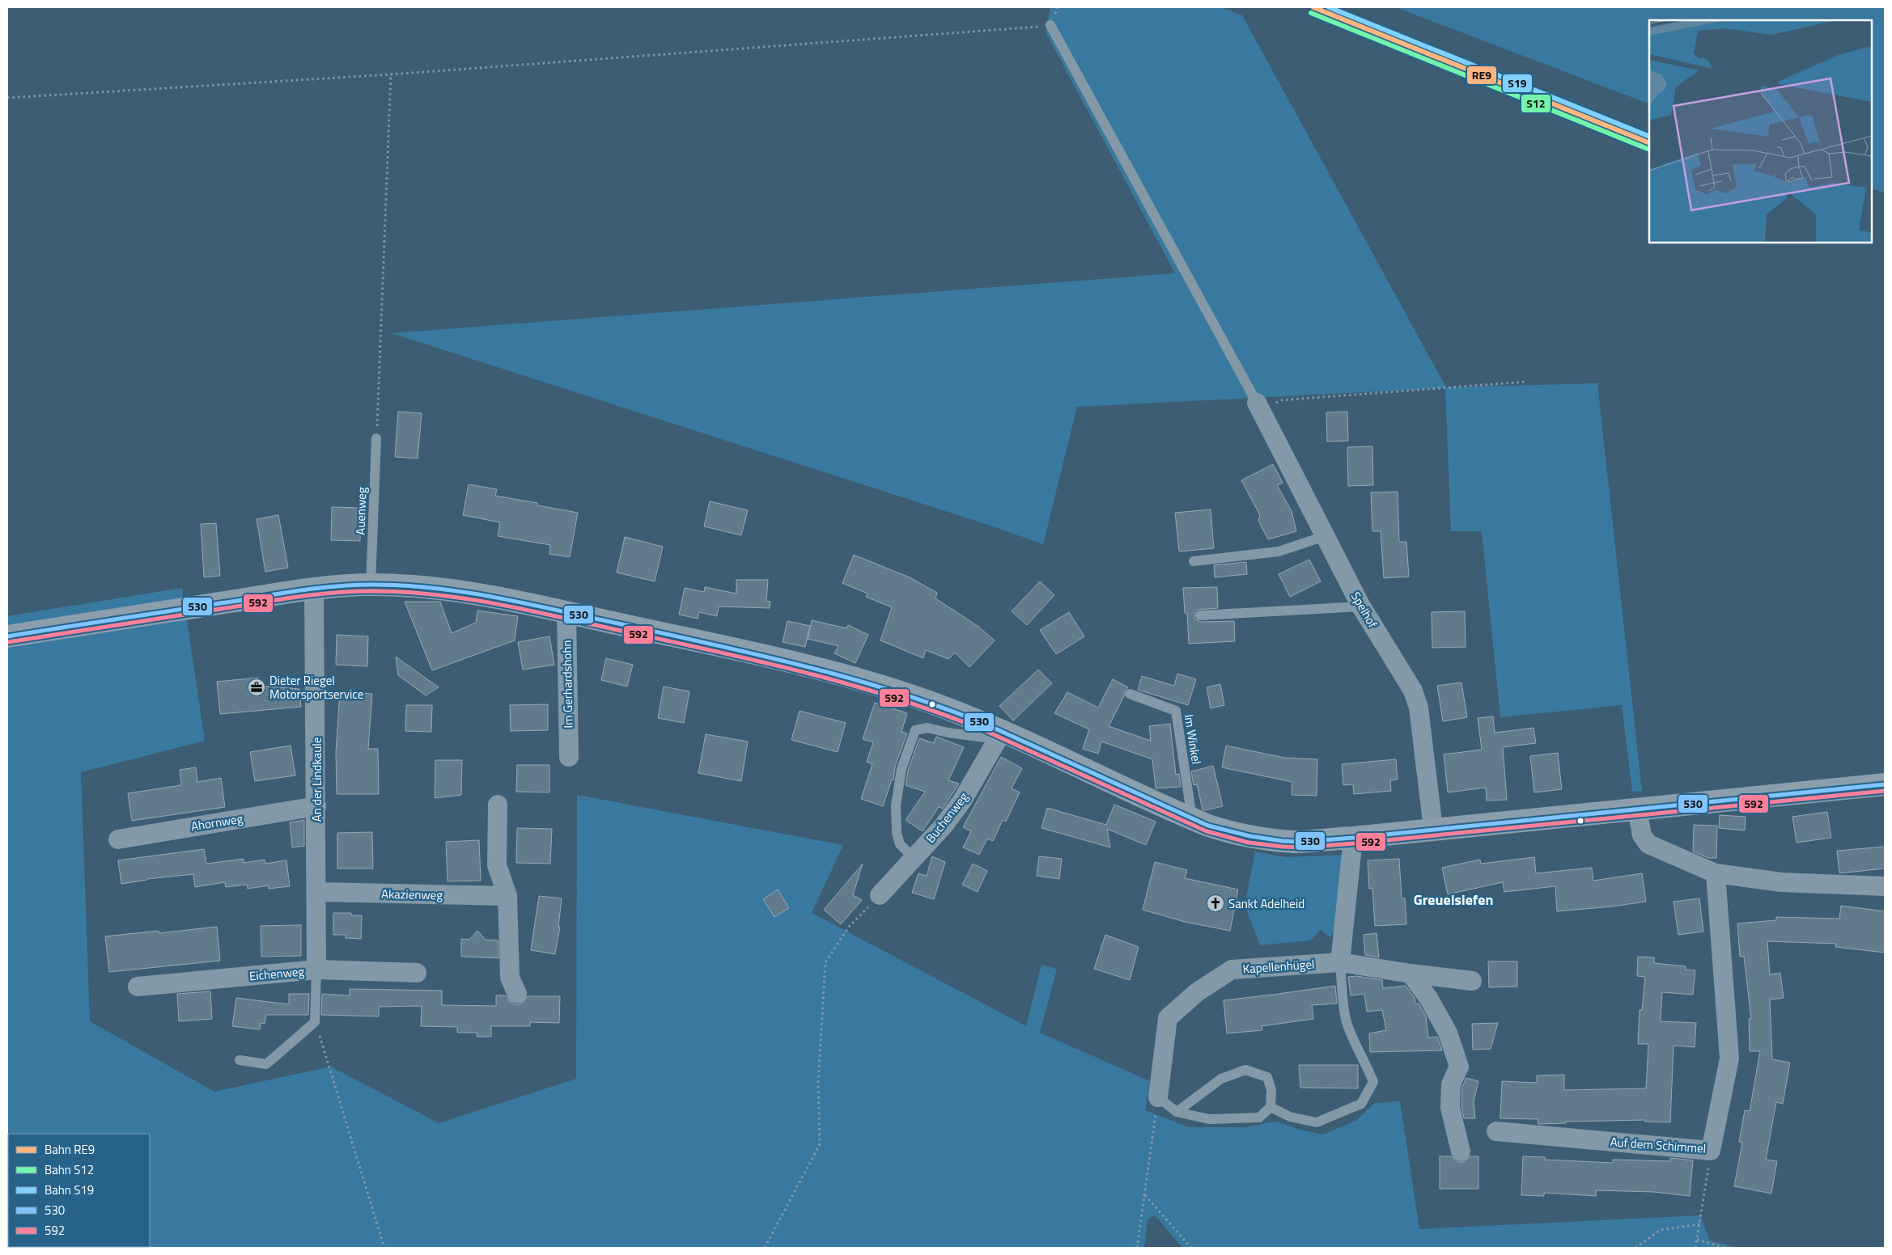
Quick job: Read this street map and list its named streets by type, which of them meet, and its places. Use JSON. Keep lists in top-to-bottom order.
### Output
{
  "streets": {
    "street": [
      "Spelhof",
      "Im Gerhardshohn",
      "An der Lindkaule",
      "Buchenweg",
      "Ahornweg",
      "Akazienweg",
      "Kapellenhügel",
      "Eichenweg",
      "Auf dem Schimmel"
    ],
    "lane": ["Auenweg", "Im Winkel"]
  },
  "crossings": [
    ["An der Lindkaule", "Ahornweg"],
    ["An der Lindkaule", "Akazienweg"],
    ["An der Lindkaule", "Eichenweg"]
  ],
  "districts": ["Greuelsiefen"],
  "places": {
    "office": ["Dieter Riegel Motorsportservice"],
    "church": ["Sankt Adelheid"]
  },
  "lines": [
    "rail line RE9",
    "rail line S19",
    "rail line S12",
    "transit line 530",
    "transit line 592"
  ],
  "legend": [
    "Bahn RE9",
    "Bahn S12",
    "Bahn S19",
    "530",
    "592"
  ]
}
